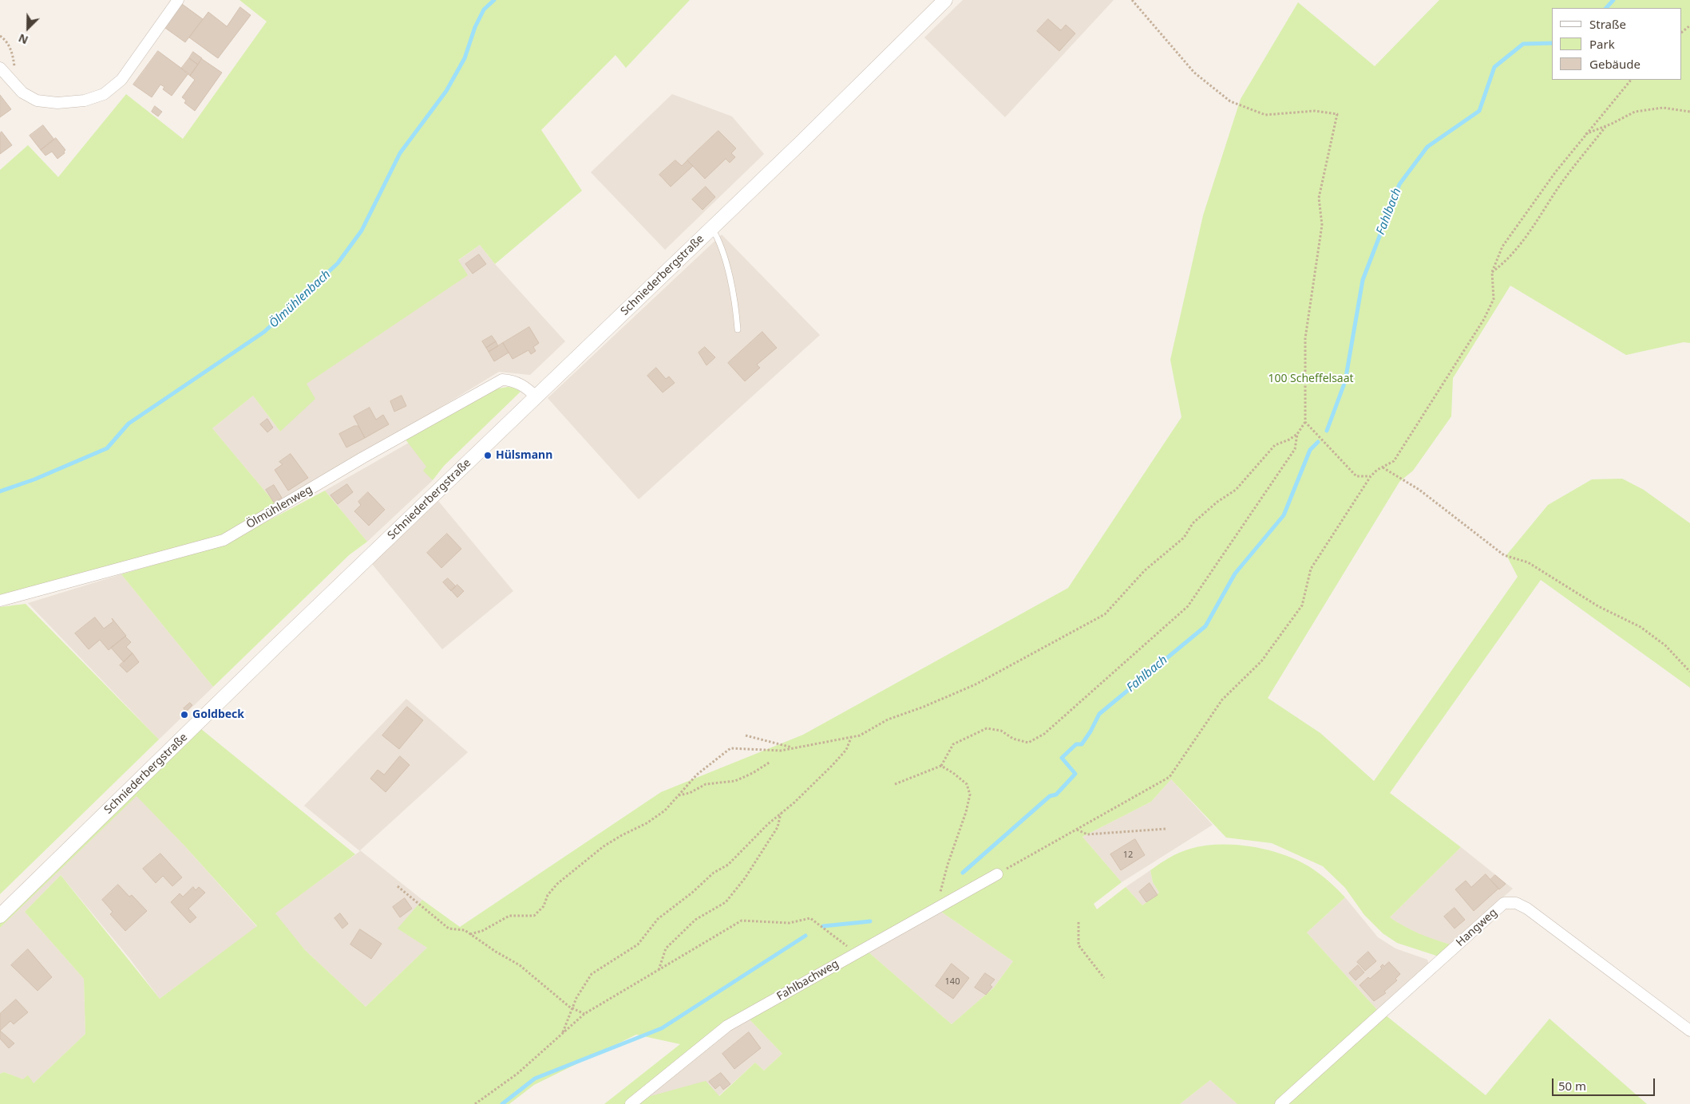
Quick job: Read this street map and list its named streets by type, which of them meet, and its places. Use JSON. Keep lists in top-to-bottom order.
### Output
{
  "streets": {
    "street": [
      "Schniederbergstraße",
      "Ölmühlenweg",
      "Hangweg",
      "Fahlbachweg"
    ]
  },
  "crossings": [
    ["Schniederbergstraße", "Ölmühlenweg"]
  ],
  "water": ["Fahlbach", "Ölmühlenbach"],
  "parks": ["100 Scheffelsaat"],
  "places": ["Hülsmann", "Goldbeck"],
  "house_numbers": ["12", "140"],
  "legend": ["Straße", "Park", "Gebäude"],
  "scale_bar": "50 m",
  "north": "bottom left"
}
